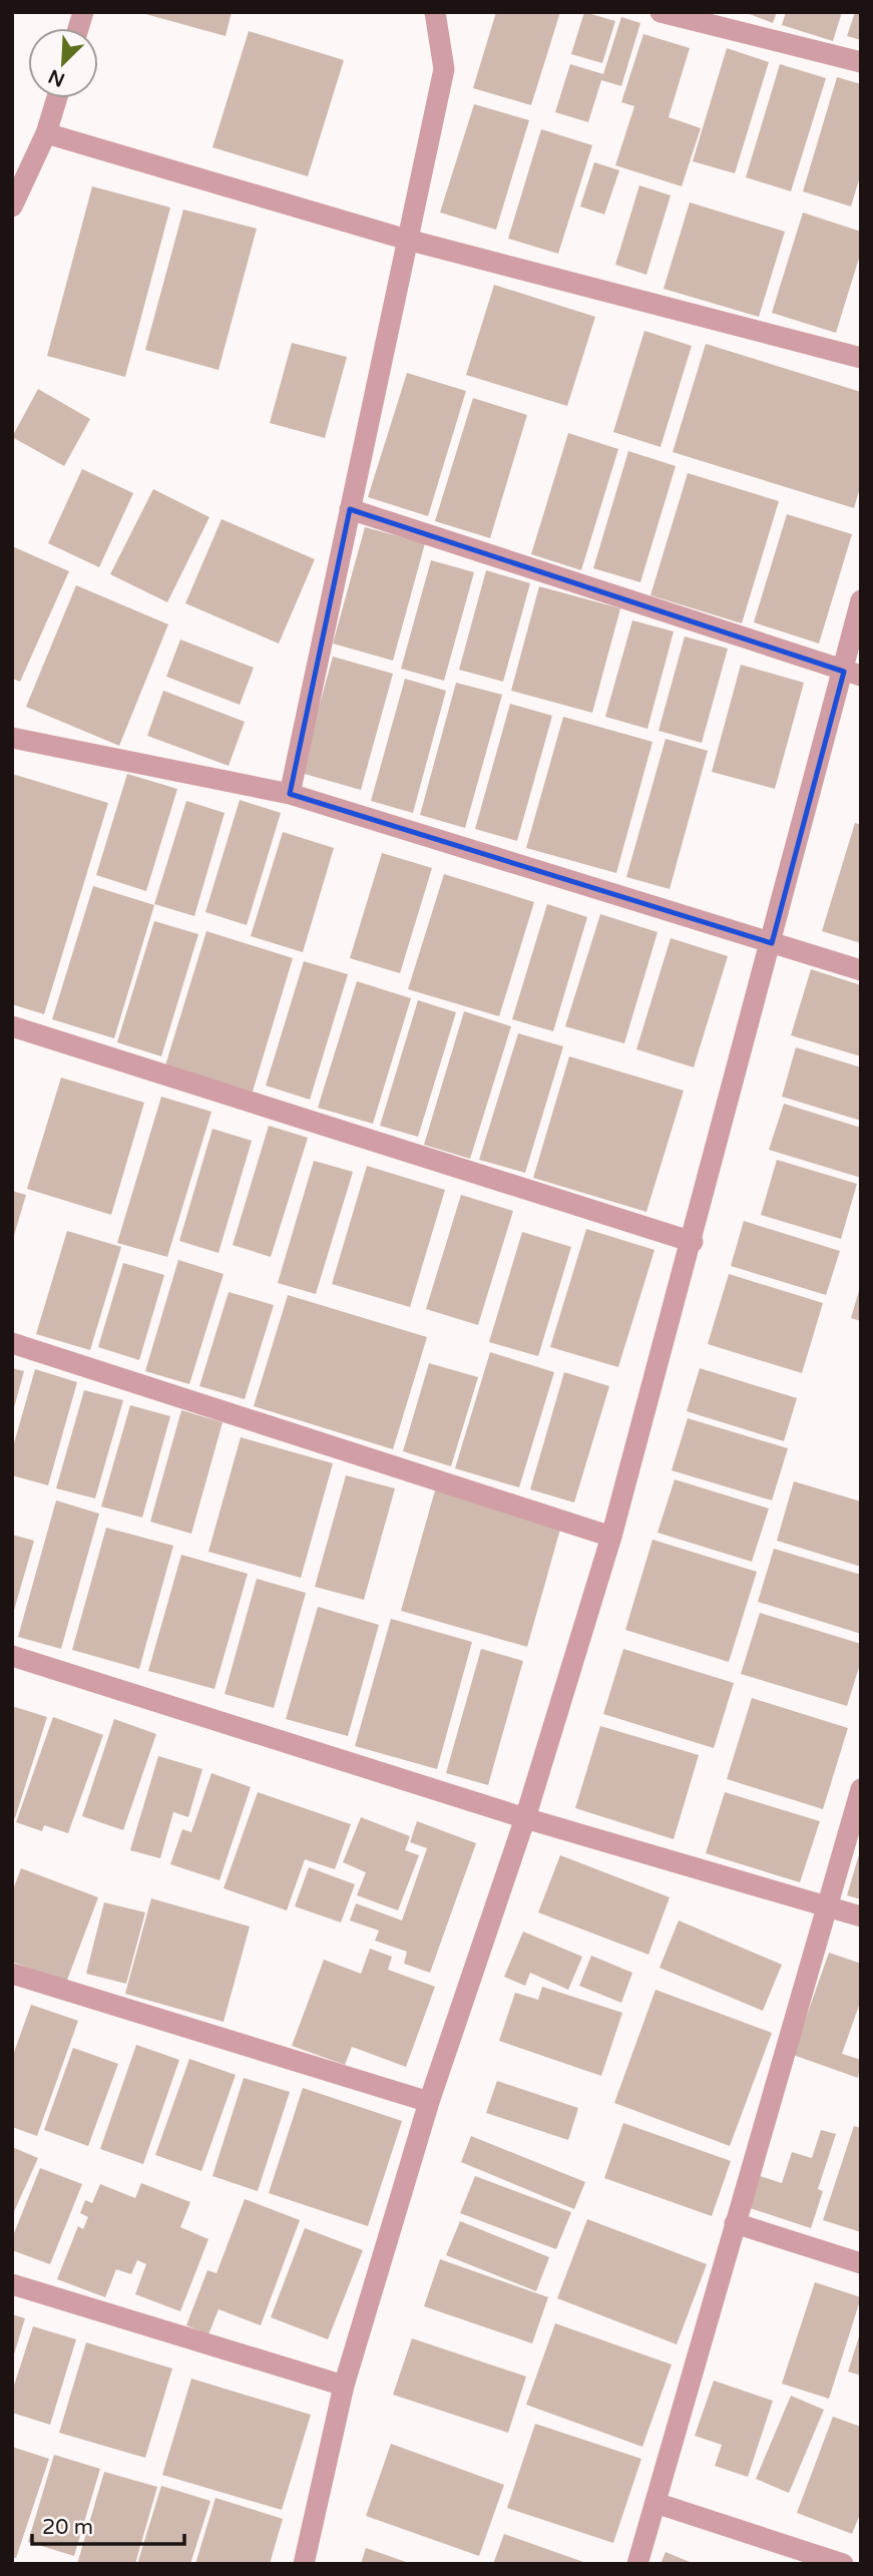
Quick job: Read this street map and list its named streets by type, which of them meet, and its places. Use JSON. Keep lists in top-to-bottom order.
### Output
{
  "scale_bar": "20 m",
  "north": "bottom left"
}
